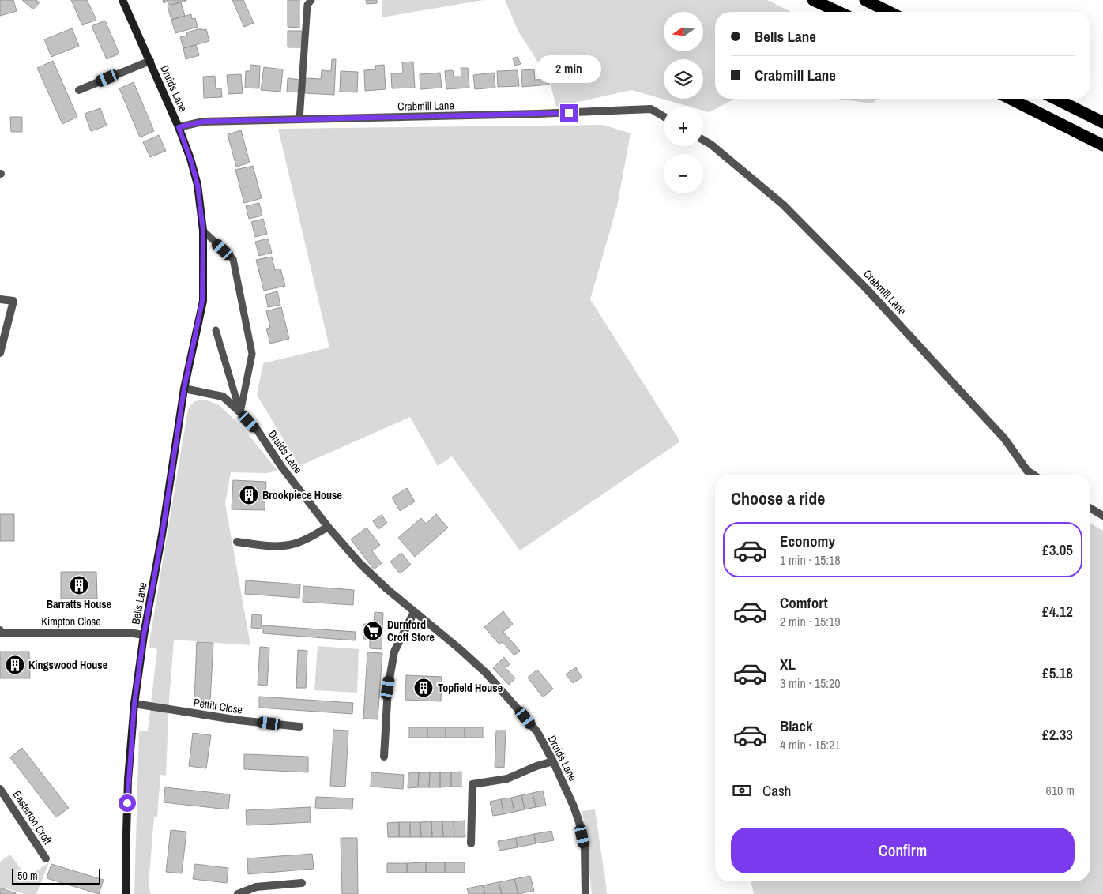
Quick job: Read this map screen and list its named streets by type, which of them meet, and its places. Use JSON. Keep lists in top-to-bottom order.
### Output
{
  "streets": {
    "street": [
      "Druids Lane",
      "Crabmill Lane",
      "Bells Lane",
      "Kimpton Close",
      "Pettitt Close",
      "Easterton Croft"
    ]
  },
  "crossings": [
    ["Druids Lane", "Crabmill Lane"],
    ["Druids Lane", "Bells Lane"],
    ["Bells Lane", "Kimpton Close"],
    ["Bells Lane", "Pettitt Close"]
  ],
  "places": {
    "building": [
      "Brookpiece House",
      "Barratts House",
      "Kingswood House",
      "Topfield House"
    ],
    "supermarket": ["Durnford Croft Store"]
  },
  "scale_bar": "50 m",
  "north": "left",
  "page": {
    "map_buttons": ["+", "−"],
    "banner": ["Bells Lane", "Crabmill Lane"],
    "bubble": "2 min",
    "heading": "Choose a ride",
    "list": [
      {
        "name": "Economy",
        "note": "1 min · 15:18",
        "value": "£3.05"
      },
      {
        "name": "Comfort",
        "note": "2 min · 15:19",
        "value": "£4.12"
      },
      {
        "name": "XL",
        "note": "3 min · 15:20",
        "value": "£5.18"
      },
      {
        "name": "Black",
        "note": "4 min · 15:21",
        "value": "£2.33"
      }
    ],
    "pay": ["Cash", "610 m"],
    "buttons": "Confirm",
    "scale": "50 m"
  }
}
